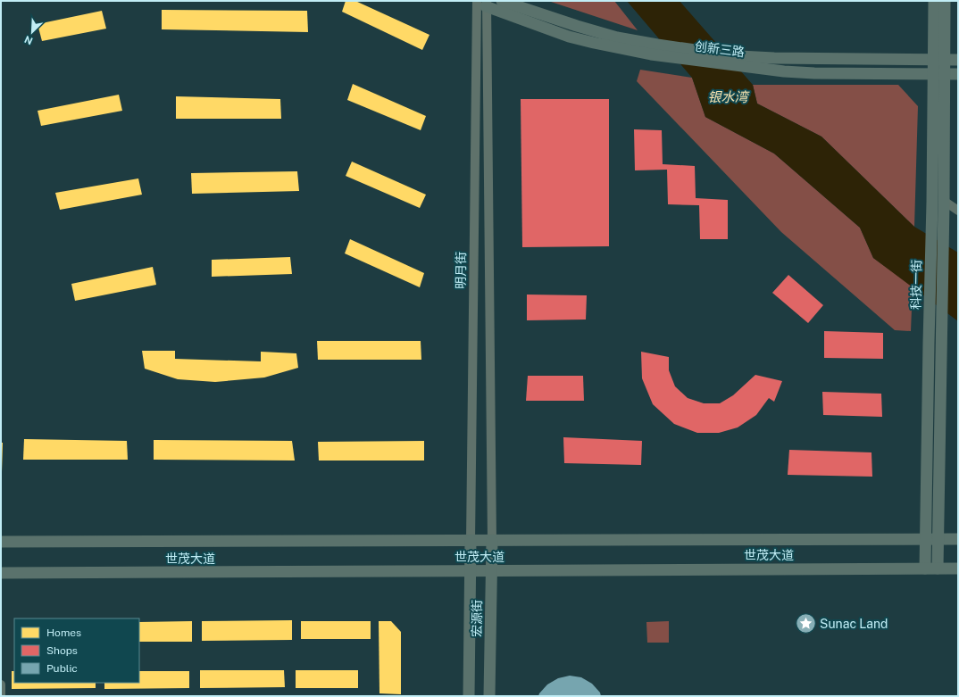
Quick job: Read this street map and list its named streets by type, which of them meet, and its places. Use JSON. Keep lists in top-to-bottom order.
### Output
{
  "streets": {
    "main road": [
      "创新三路",
      "科技一街",
      "世茂大道",
      "宏源街"
    ],
    "street": ["明月街"]
  },
  "crossings": [
    ["创新三路", "明月街"],
    ["创新三路", "科技一街"],
    ["明月街", "世茂大道"],
    ["明月街", "宏源街"],
    ["科技一街", "世茂大道"],
    ["世茂大道", "宏源街"]
  ],
  "water": ["银水湾"],
  "places": {
    "place": ["Sunac Land"]
  },
  "legend": ["Homes", "Shops", "Public"],
  "north": "bottom left"
}
